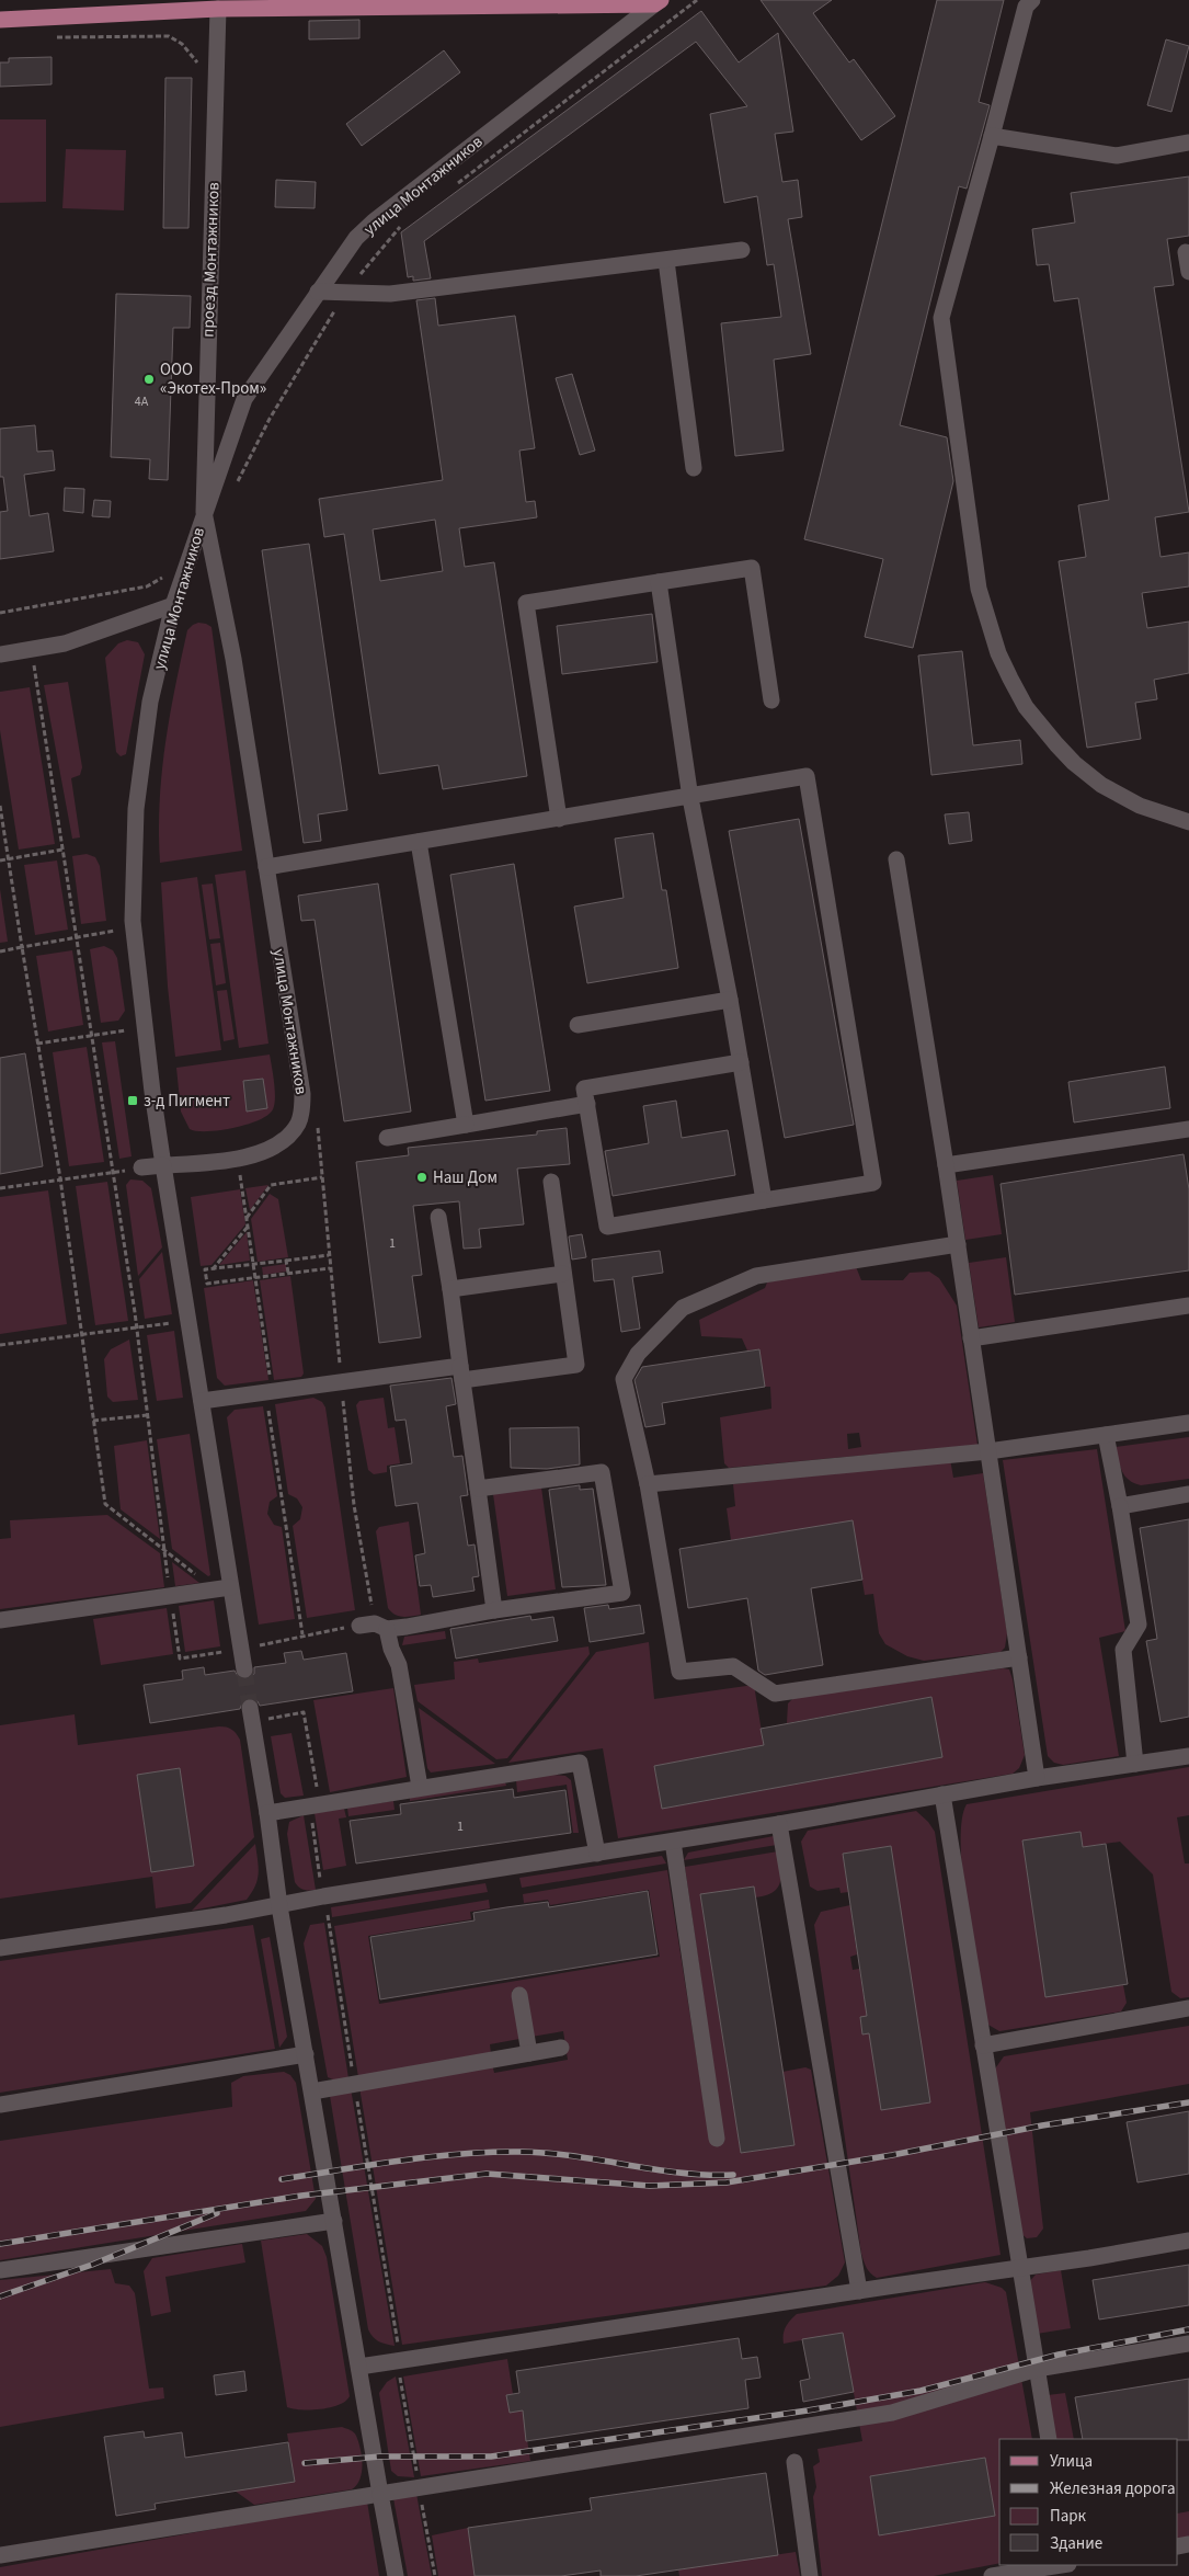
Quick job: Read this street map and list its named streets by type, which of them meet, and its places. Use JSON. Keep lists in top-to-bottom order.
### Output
{
  "streets": {
    "street": ["улица Монтажников", "проезд Монтажников"]
  },
  "crossings": [
    ["улица Монтажников", "проезд Монтажников"]
  ],
  "places": {
    "other": ["ООО «Экотех-Пром»", "Наш Дом"],
    "transit": ["з-д Пигмент"]
  },
  "house_numbers": ["4А", "1", "1"],
  "legend": [
    "Улица",
    "Железная дорога",
    "Парк",
    "Здание"
  ]
}
